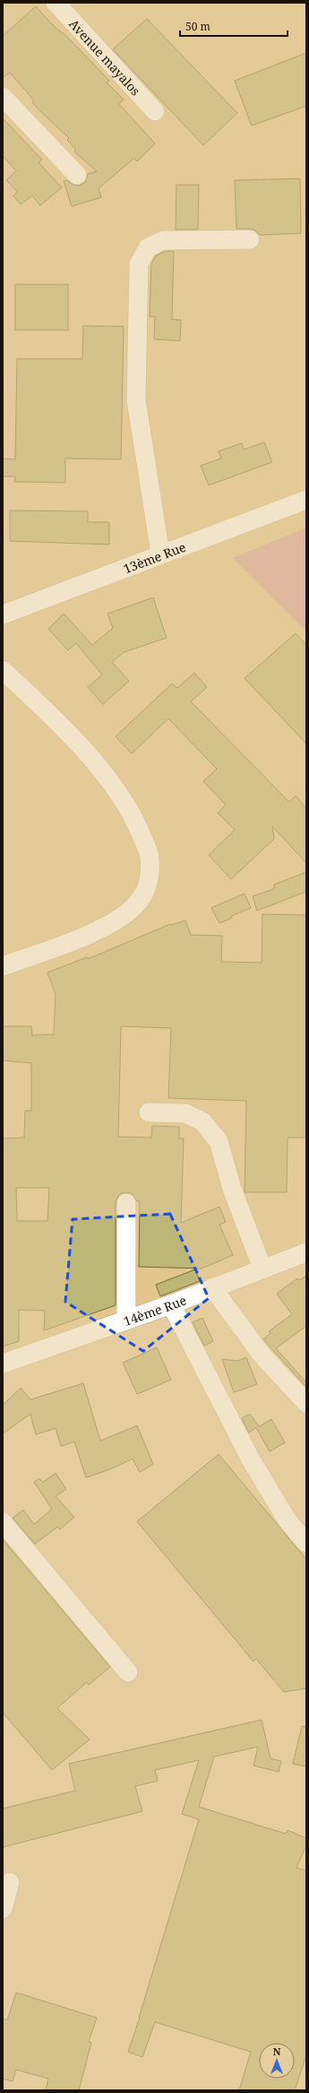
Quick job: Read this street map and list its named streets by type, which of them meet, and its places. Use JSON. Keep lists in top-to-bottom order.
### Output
{
  "streets": {
    "street": ["Avenue mayalos", "13ème Rue", "14ème Rue"]
  },
  "scale_bar": "50 m",
  "north": "top"
}
